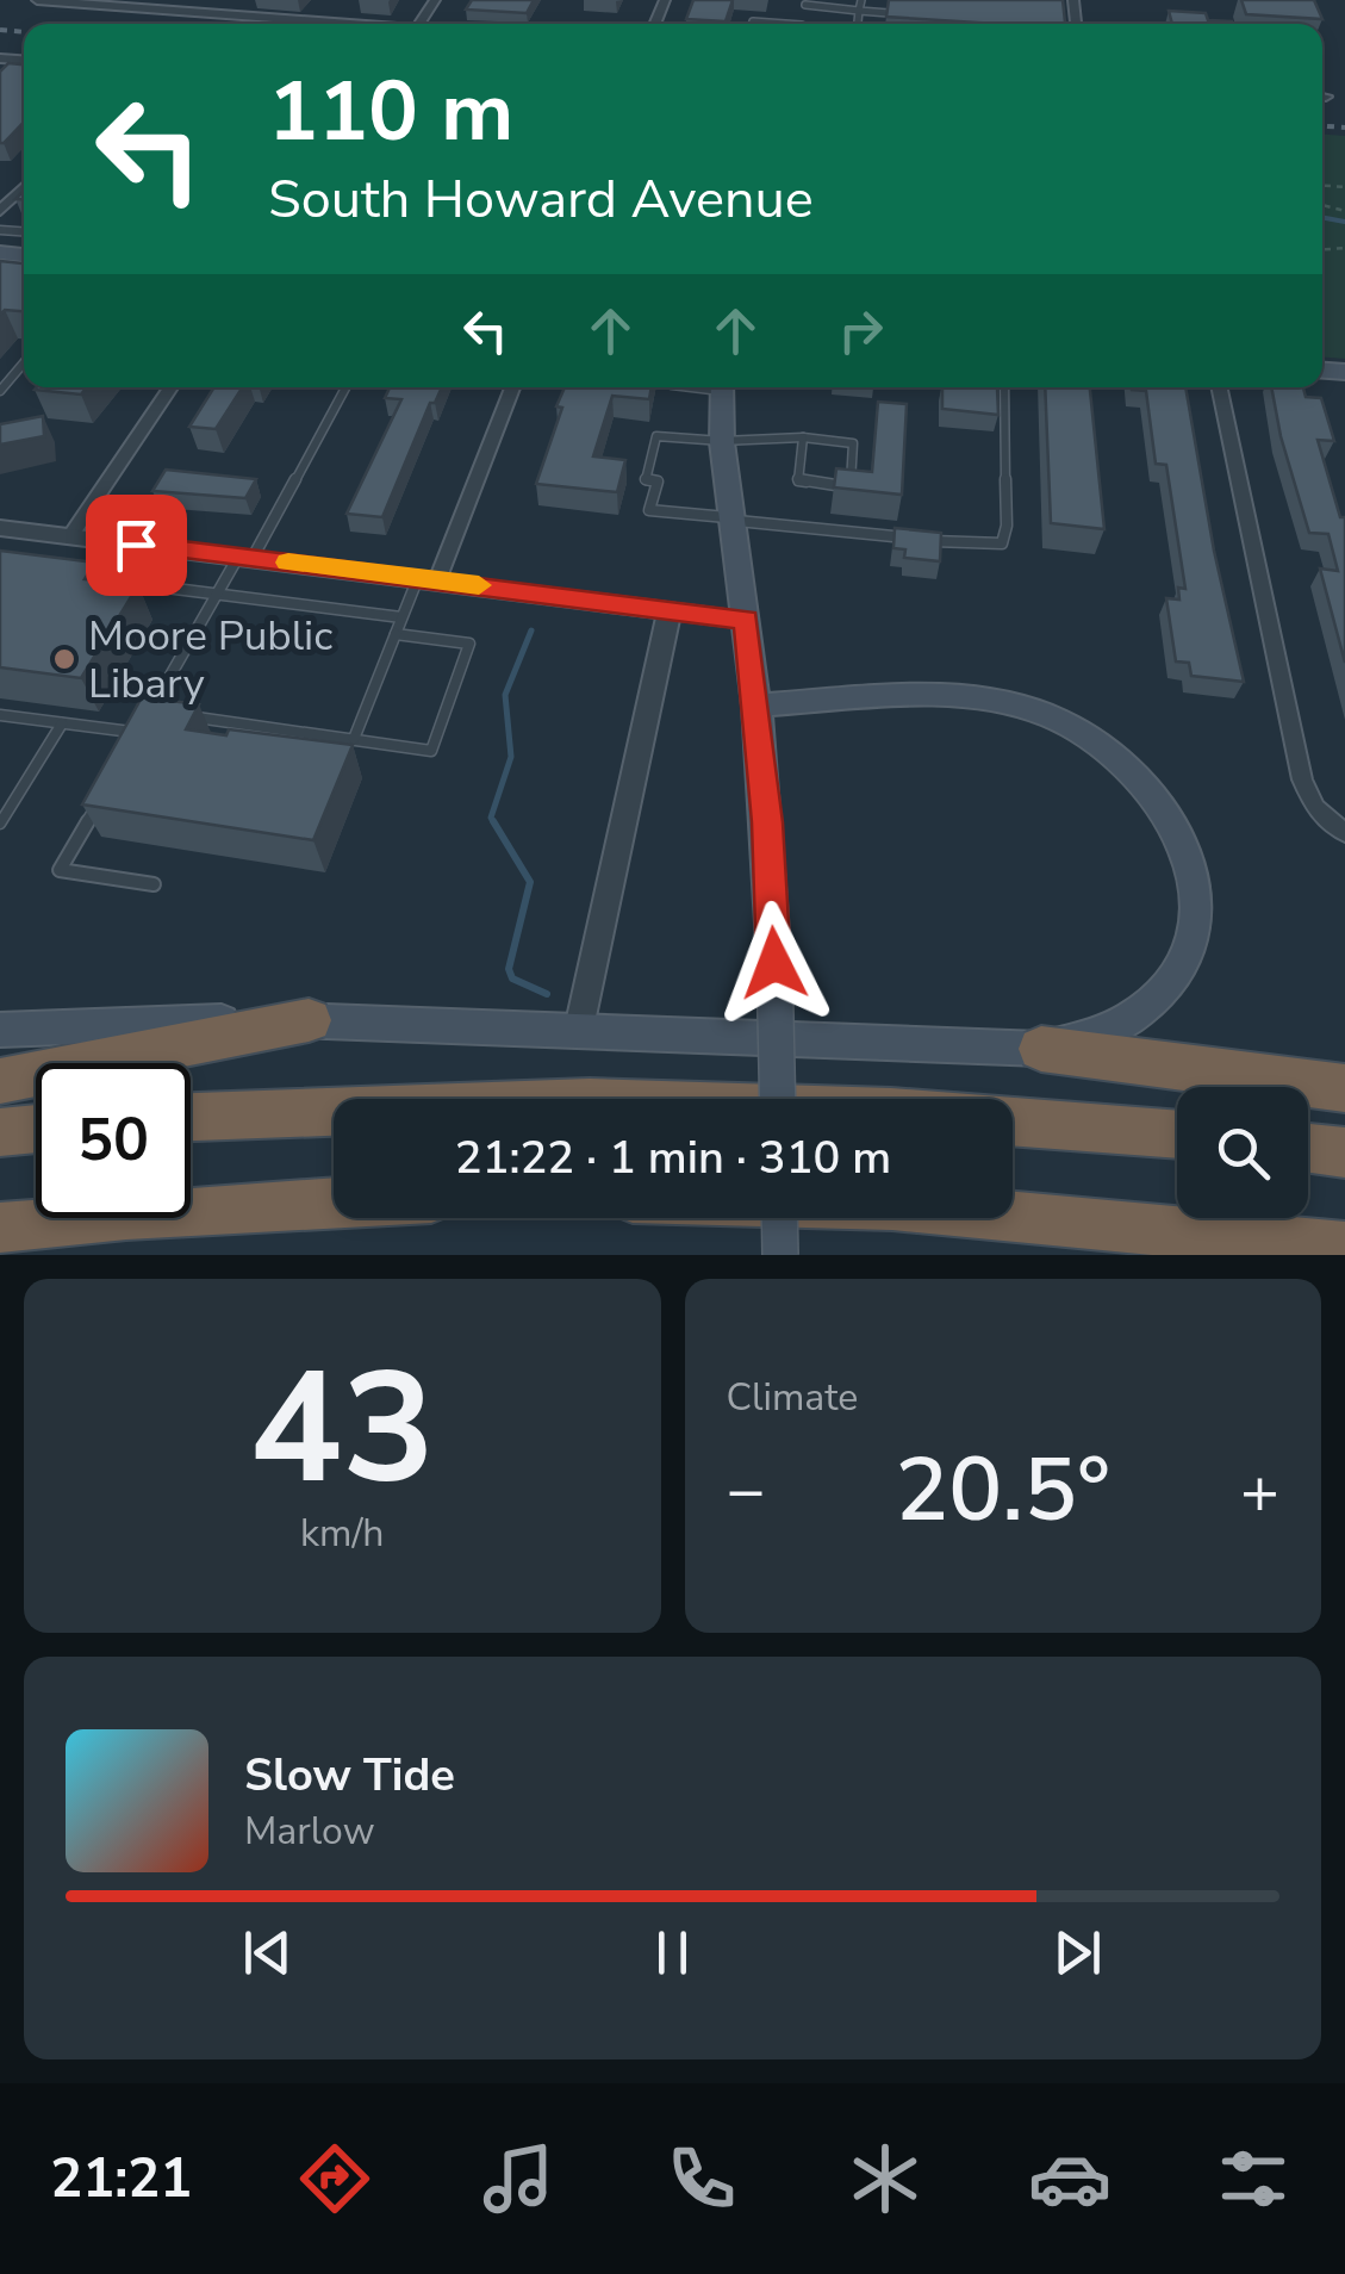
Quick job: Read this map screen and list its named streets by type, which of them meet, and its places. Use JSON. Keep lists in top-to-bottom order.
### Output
{
  "places": ["Moore Public Libary"],
  "page": {
    "turn": ["110 m", "South Howard Avenue"],
    "limit": "50",
    "trip": "21:22 · 1 min · 310 m",
    "tile": [
      ["43", "km/h"],
      "Climate"
    ],
    "heat": ["−", "20.5°", "+"],
    "song": ["Slow Tide", "Marlow"],
    "tabs": "21:21"
  }
}
